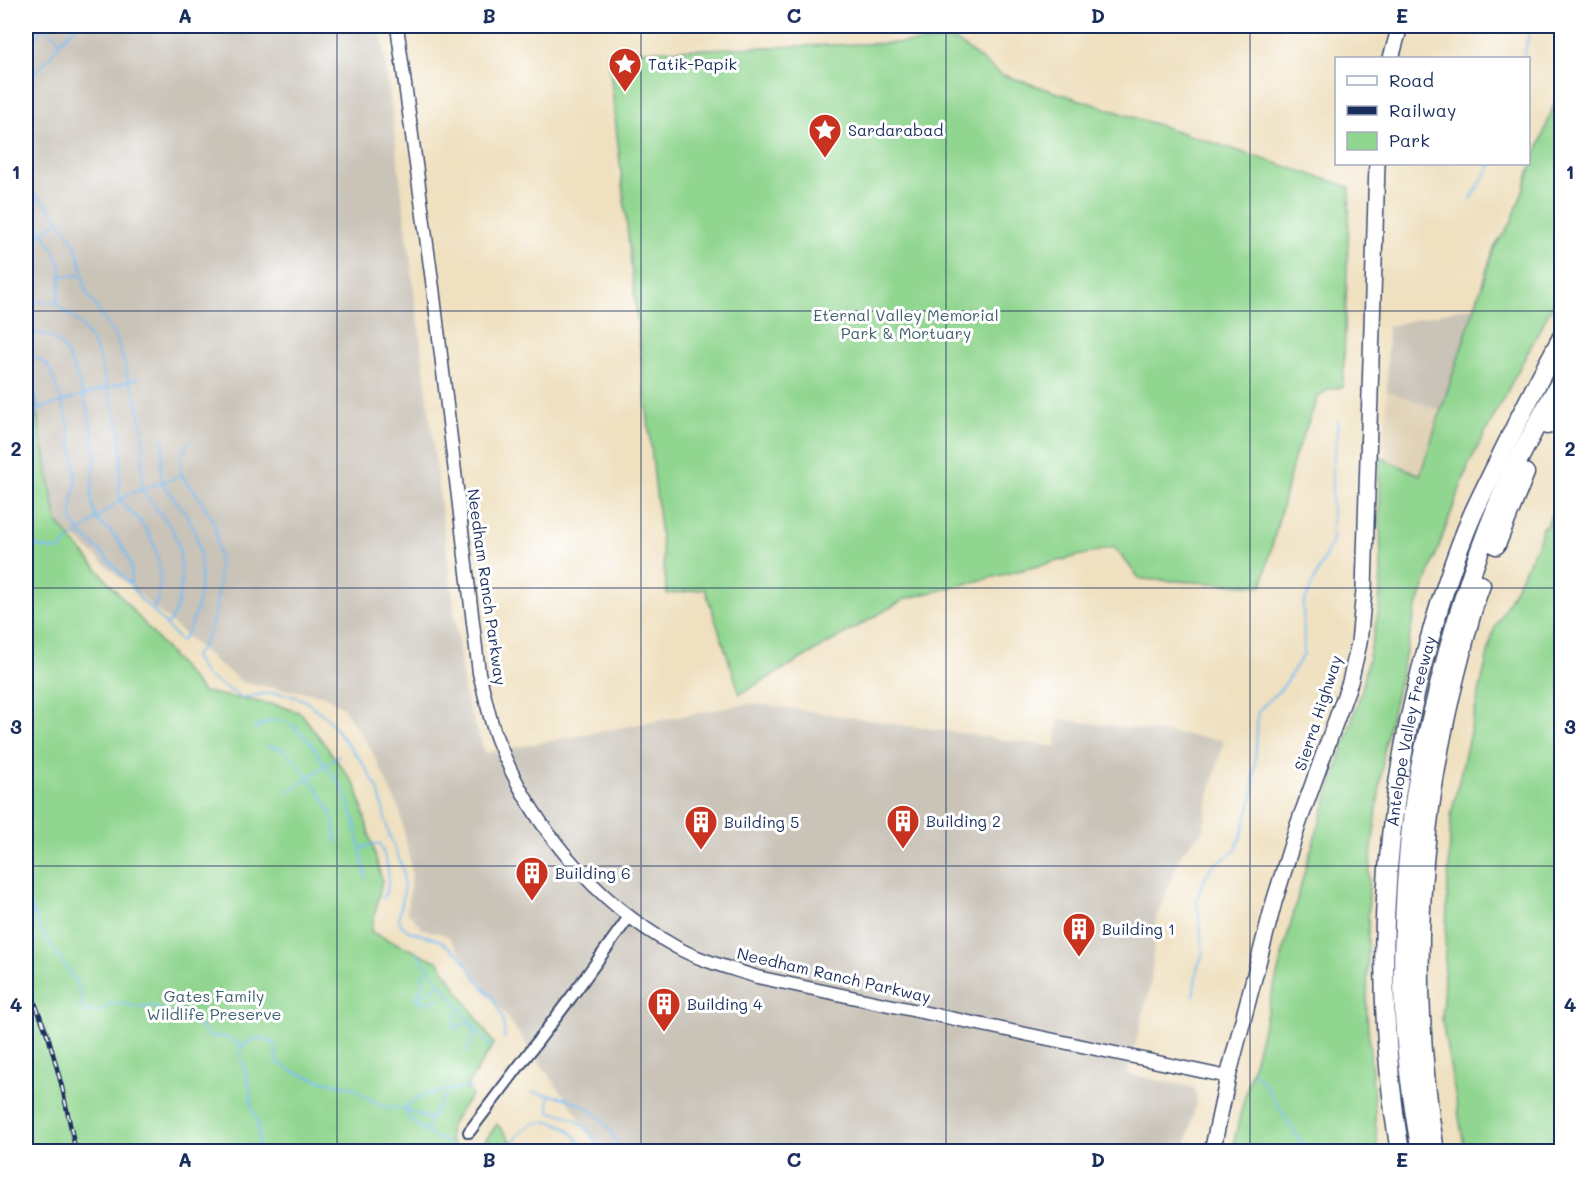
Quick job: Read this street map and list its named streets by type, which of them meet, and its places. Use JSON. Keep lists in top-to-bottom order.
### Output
{
  "streets": {
    "highway": ["Antelope Valley Freeway"],
    "main road": ["Sierra Highway"],
    "street": ["Needham Ranch Parkway"]
  },
  "crossings": [
    ["Needham Ranch Parkway", "Sierra Highway"]
  ],
  "parks": ["Eternal Valley Memorial Park & Mortuary", "Gates Family Wildlife Preserve"],
  "places": {
    "place": ["Tatik-Papik", "Sardarabad"],
    "building": [
      "Building 2",
      "Building 5",
      "Building 6",
      "Building 1",
      "Building 4"
    ]
  },
  "legend": ["Road", "Railway", "Park"],
  "grid": {
    "columns": [
      "A",
      "B",
      "C",
      "D",
      "E"
    ],
    "rows": [
      "1",
      "2",
      "3",
      "4"
    ]
  }
}
